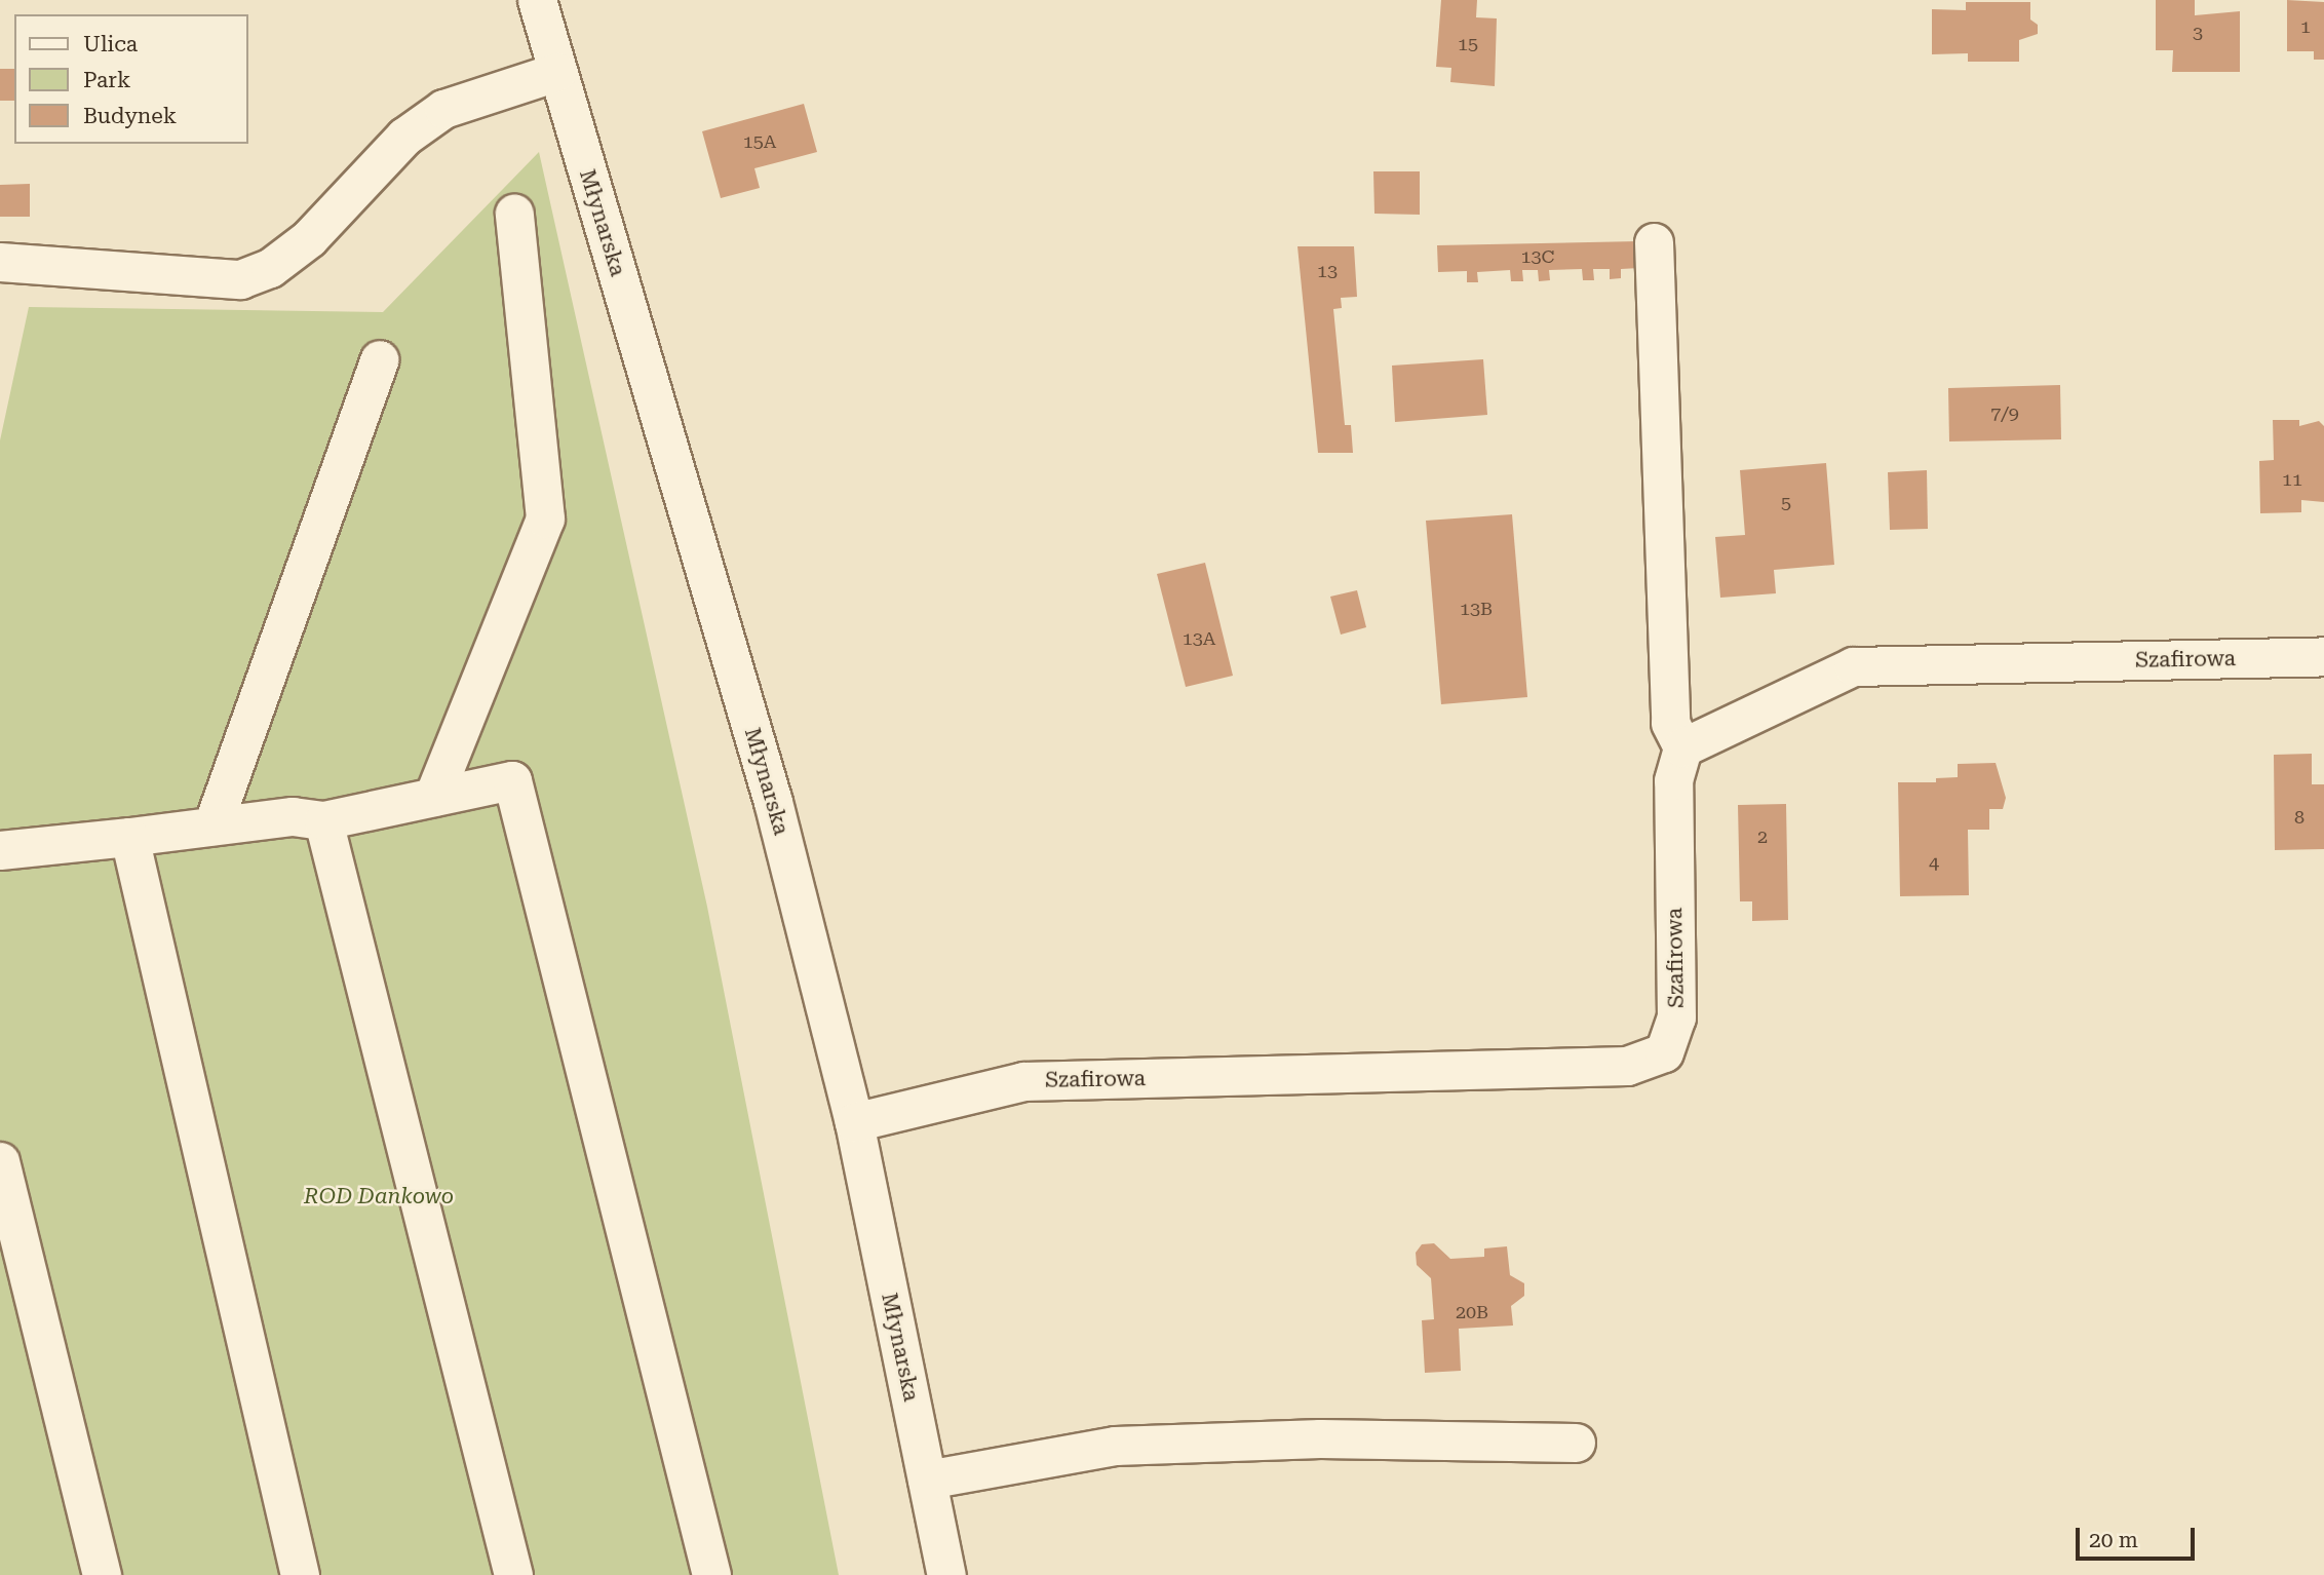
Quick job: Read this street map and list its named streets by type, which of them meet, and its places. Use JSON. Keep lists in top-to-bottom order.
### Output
{
  "streets": {
    "street": ["Młynarska", "Szafirowa"]
  },
  "crossings": [
    ["Młynarska", "Szafirowa"]
  ],
  "parks": ["ROD Dankowo"],
  "house_numbers": [
    "1",
    "3",
    "15",
    "15A",
    "13C",
    "13",
    "7/9",
    "11",
    "5",
    "13B",
    "13A",
    "8",
    "2",
    "4",
    "20B"
  ],
  "legend": ["Ulica", "Park", "Budynek"],
  "scale_bar": "20 m"
}
